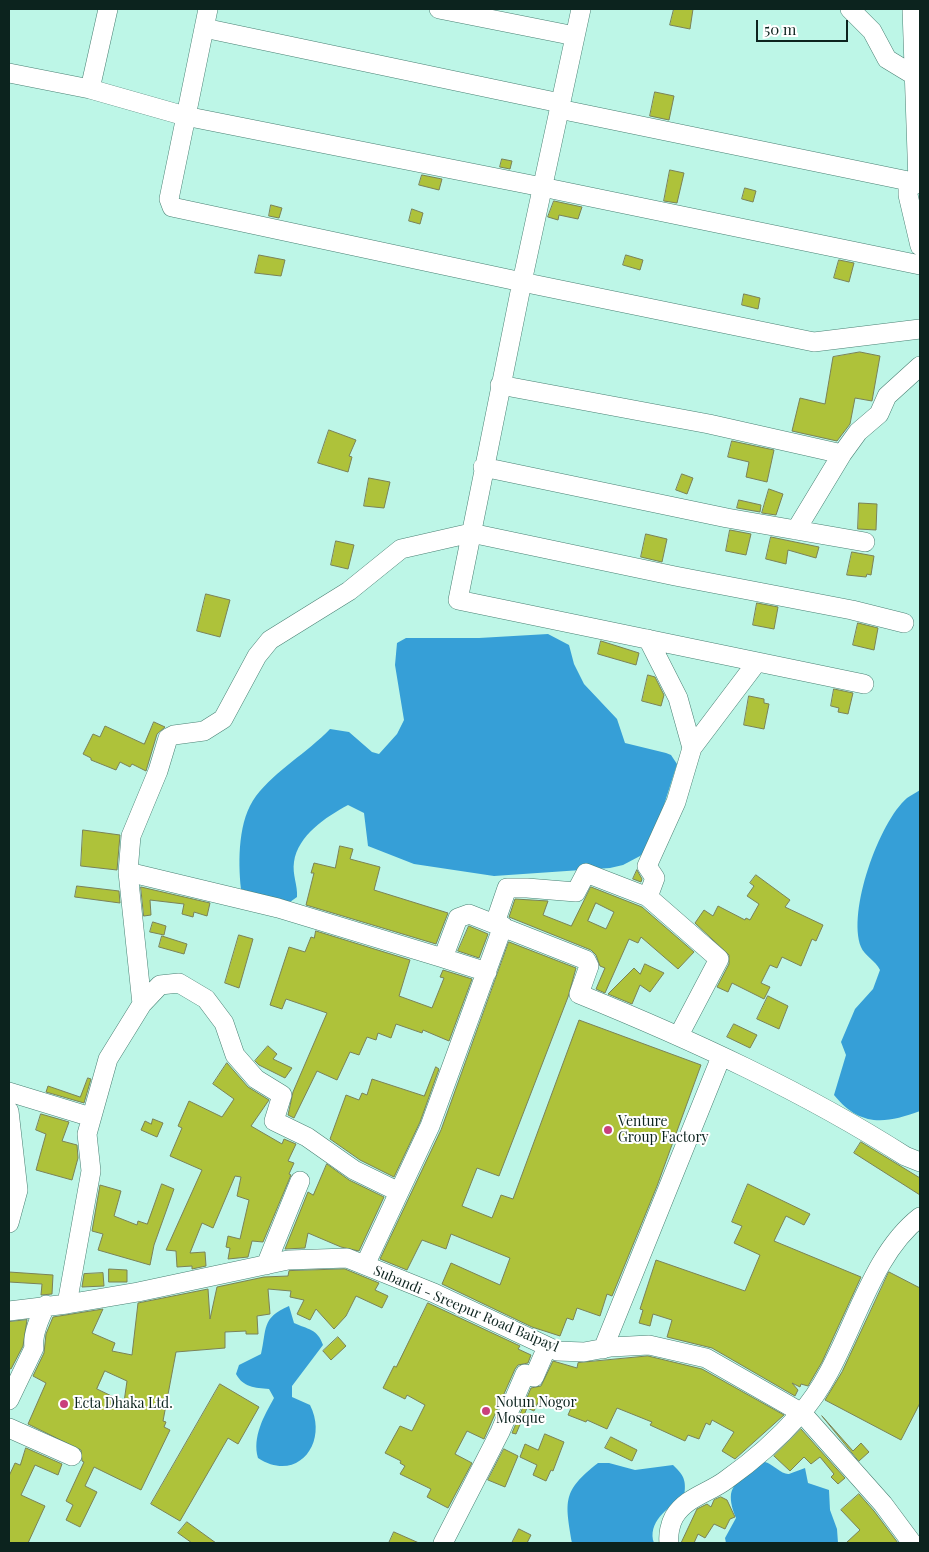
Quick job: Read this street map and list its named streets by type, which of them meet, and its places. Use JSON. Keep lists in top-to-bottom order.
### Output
{
  "streets": {
    "street": ["Subandi - Sreepur Road Baipayl"]
  },
  "places": ["Venture Group Factory", "Ecta Dhaka Ltd.", "Notun Nogor Mosque"],
  "scale_bar": "50 m"
}
